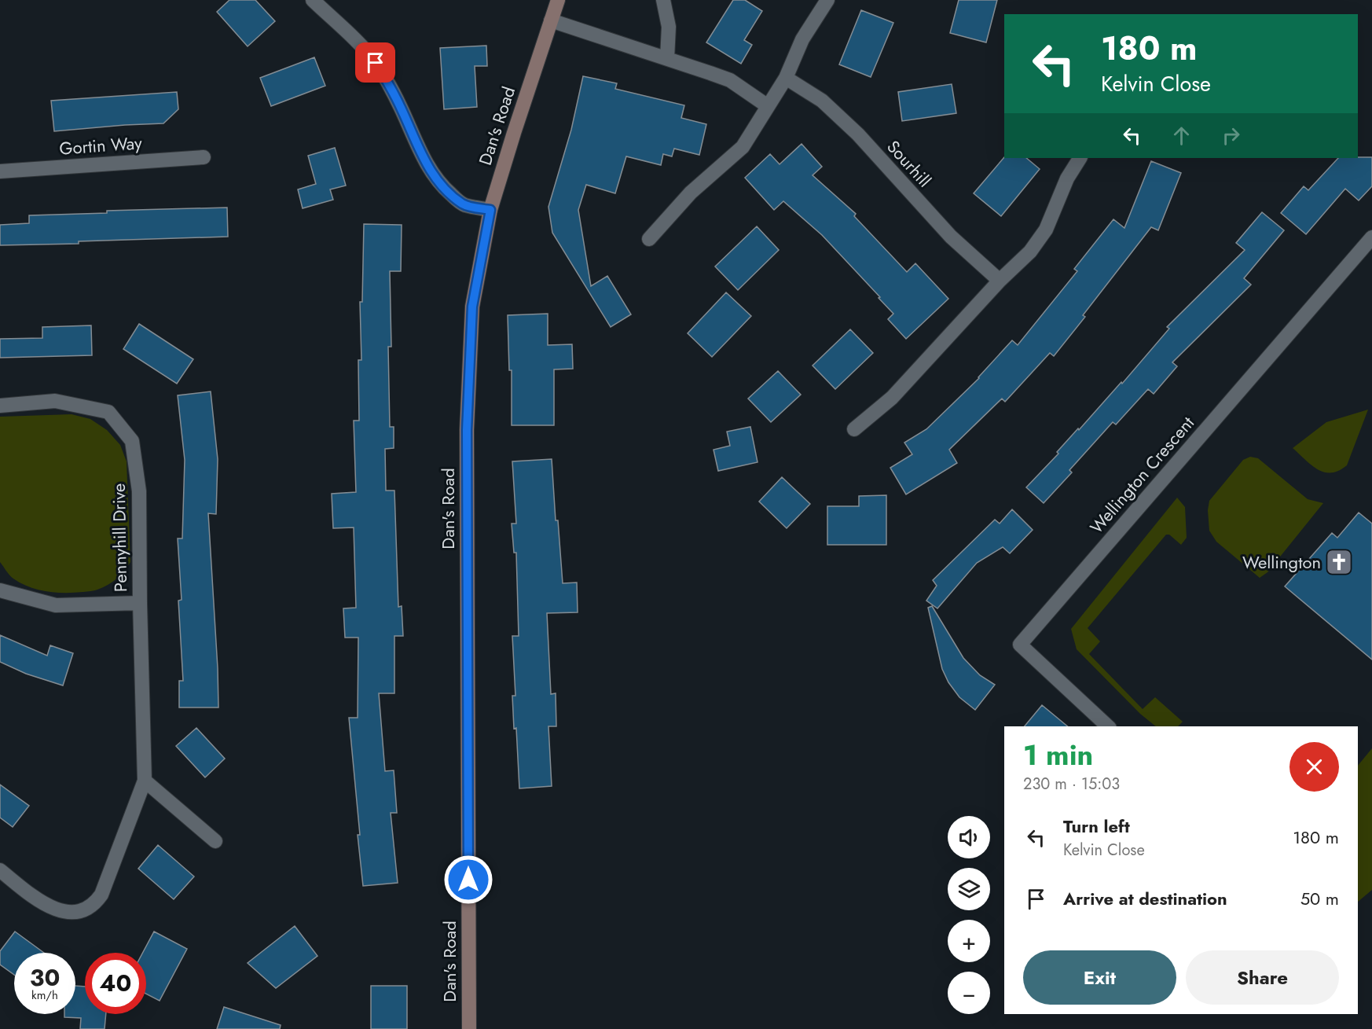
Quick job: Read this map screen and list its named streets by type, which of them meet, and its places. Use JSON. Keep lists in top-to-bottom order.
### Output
{
  "streets": {
    "street": [
      "Dan's Road",
      "Gortin Way",
      "Sourhill",
      "Wellington Crescent",
      "Pennyhill Drive"
    ]
  },
  "places": {
    "church": ["Wellington"]
  },
  "page": {
    "turn": ["180 m", "Kelvin Close"],
    "heading": ["1 min", "230 m · 15:03"],
    "list": [
      {
        "name": "Turn left",
        "note": "Kelvin Close",
        "value": "180 m"
      },
      {
        "name": "Arrive at destination",
        "value": "50 m"
      }
    ],
    "map_buttons": ["+", "−"],
    "buttons": ["Exit", "Share"],
    "speed": "30 km/h",
    "limit": "40"
  }
}
